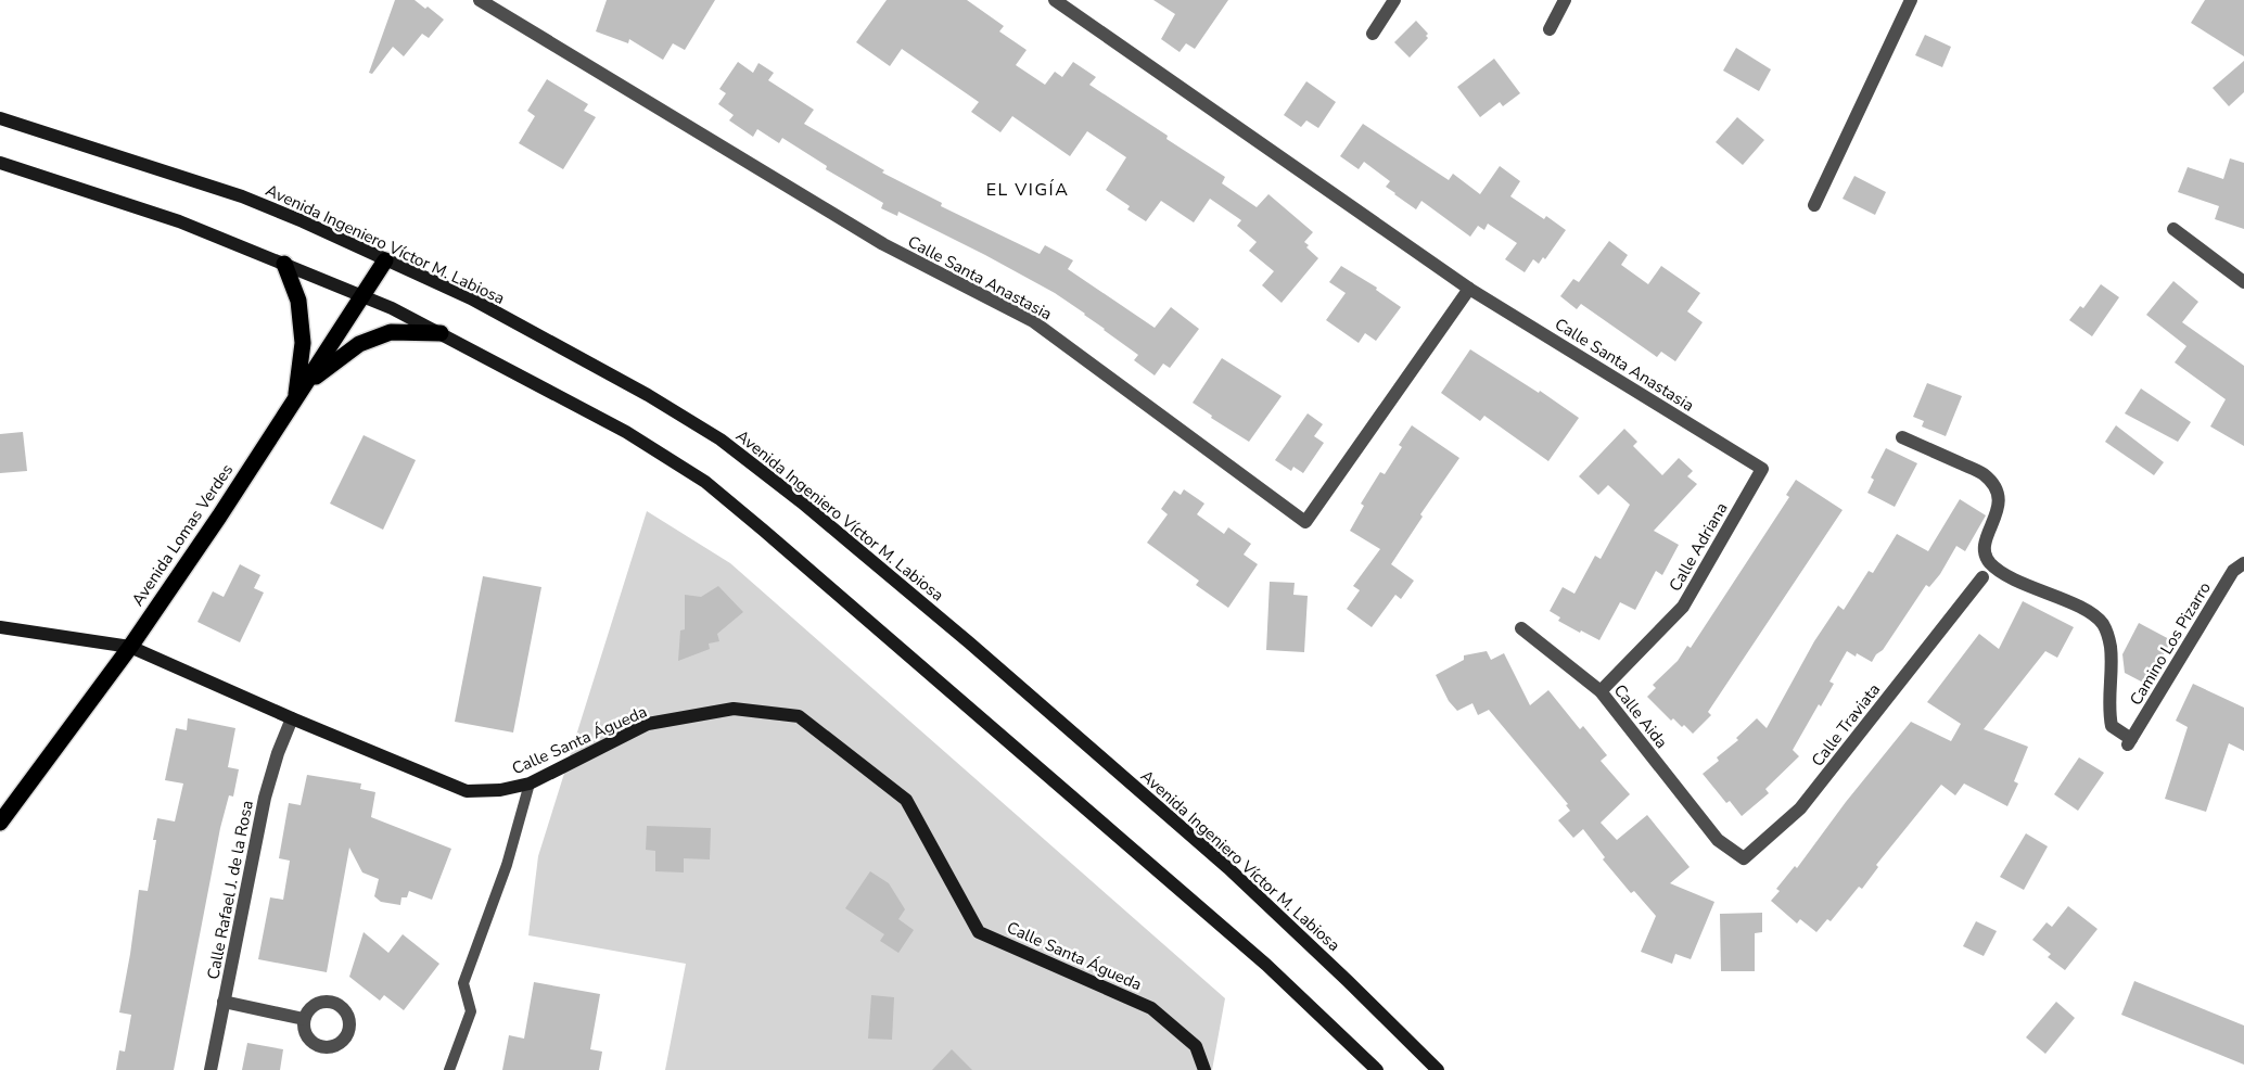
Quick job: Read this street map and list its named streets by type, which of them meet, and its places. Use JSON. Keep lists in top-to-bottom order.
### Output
{
  "streets": {
    "main road": ["Avenida Ingeniero Víctor M. Labiosa", "Avenida Lomas Verdes", "Calle Santa Águeda"],
    "street": [
      "Calle Santa Anastasia",
      "Calle Adriana",
      "Camino Los Pizarro",
      "Calle Aida",
      "Calle Traviata",
      "Calle Rafael J. de la Rosa"
    ]
  },
  "crossings": [
    ["Avenida Ingeniero Víctor M. Labiosa", "Avenida Lomas Verdes"],
    ["Calle Santa Anastasia", "Calle Adriana"],
    ["Avenida Lomas Verdes", "Calle Santa Águeda"],
    ["Calle Adriana", "Calle Aida"],
    ["Calle Aida", "Calle Traviata"],
    ["Calle Santa Águeda", "Calle Rafael J. de la Rosa"]
  ],
  "districts": ["EL VIGÍA"]
}
